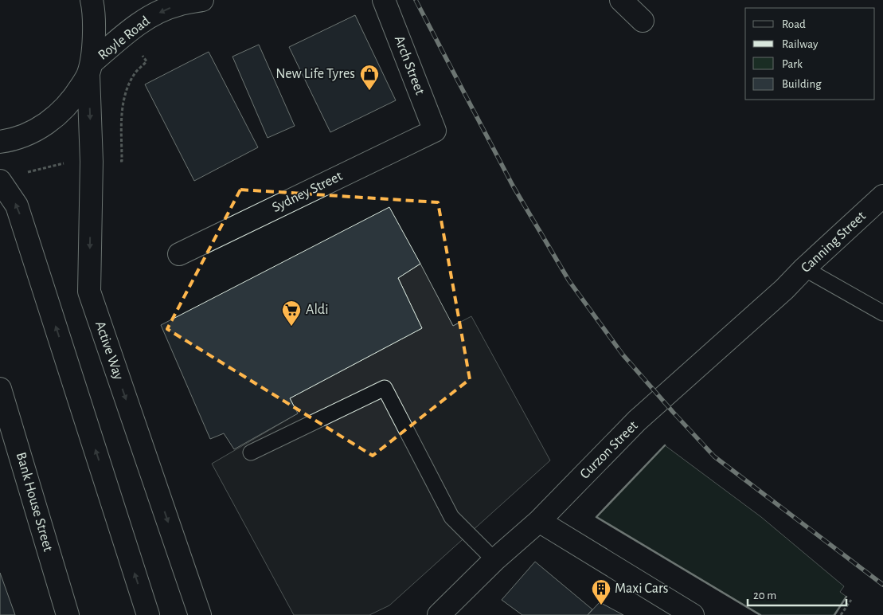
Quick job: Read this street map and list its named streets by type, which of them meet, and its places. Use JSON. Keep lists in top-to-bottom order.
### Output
{
  "streets": {
    "street": [
      "Royle Road",
      "Arch Street",
      "Sydney Street",
      "Canning Street",
      "Active Way",
      "Curzon Street",
      "Bank House Street"
    ]
  },
  "crossings": [
    ["Royle Road", "Active Way"],
    ["Arch Street", "Sydney Street"],
    ["Canning Street", "Curzon Street"]
  ],
  "one_way": ["Royle Road"],
  "places": {
    "shop": ["New Life Tyres"],
    "supermarket": ["Aldi"],
    "building": ["Maxi Cars"]
  },
  "legend": [
    "Road",
    "Railway",
    "Park",
    "Building"
  ],
  "scale_bar": "20 m"
}
